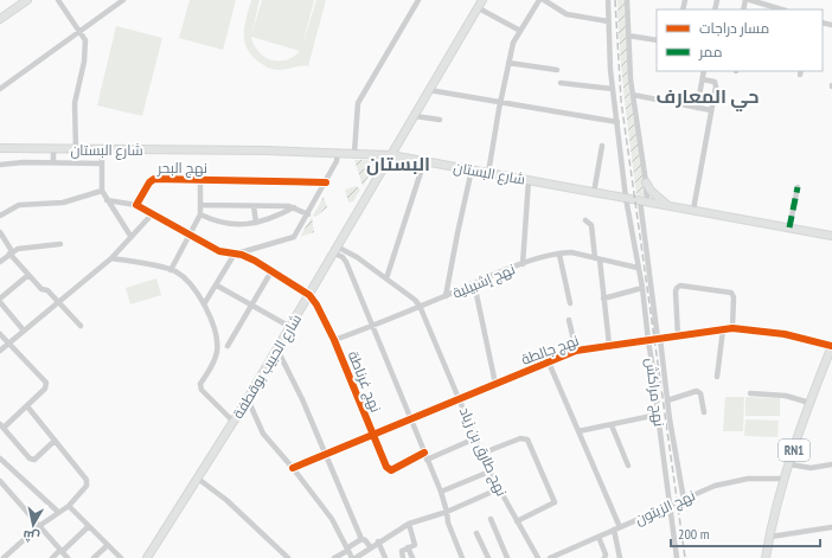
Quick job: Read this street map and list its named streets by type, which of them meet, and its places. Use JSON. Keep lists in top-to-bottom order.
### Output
{
  "streets": {
    "main road": ["شارع البستان", "شارع الحبيب بوقطفة", "RN1"],
    "street": [
      "نهج البحر",
      "نهج إشبيلية",
      "نهج جالطة",
      "نهج غرناطة",
      "نهج مراكش",
      "نهج طارق بن زياد",
      "نهج الزيتون"
    ]
  },
  "crossings": [
    ["شارع البستان", "شارع الحبيب بوقطفة"],
    ["شارع البستان", "نهج مراكش"],
    ["نهج إشبيلية", "نهج غرناطة"],
    ["نهج إشبيلية", "نهج مراكش"],
    ["نهج إشبيلية", "نهج طارق بن زياد"],
    ["نهج جالطة", "نهج غرناطة"],
    ["نهج جالطة", "نهج مراكش"],
    ["نهج جالطة", "RN1"],
    ["نهج جالطة", "نهج طارق بن زياد"],
    ["شارع الحبيب بوقطفة", "نهج غرناطة"],
    ["شارع الحبيب بوقطفة", "نهج طارق بن زياد"],
    ["نهج مراكش", "نهج الزيتون"],
    ["RN1", "نهج الزيتون"]
  ],
  "districts": ["حي المعارف", "البستان"],
  "legend": ["مسار دراجات", "ممر"],
  "scale_bar": "200 m",
  "north": "bottom"
}
